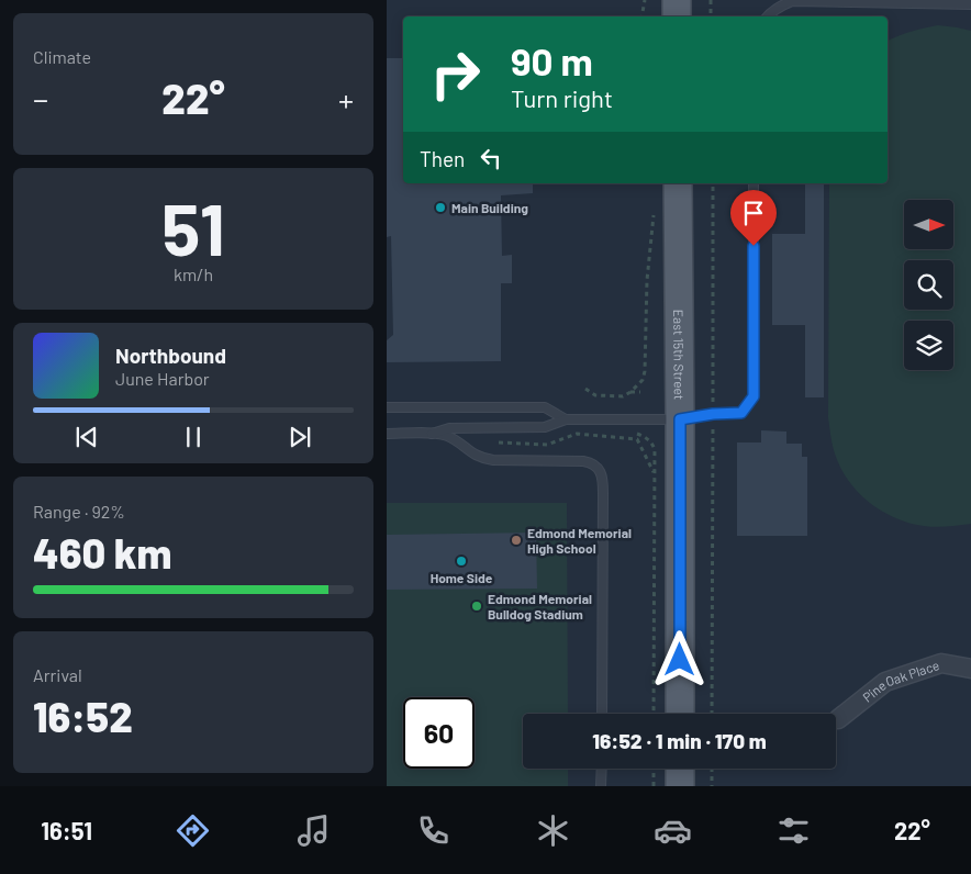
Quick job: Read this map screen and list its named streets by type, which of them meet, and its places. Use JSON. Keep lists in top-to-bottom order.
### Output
{
  "streets": {
    "main road": ["East 15th Street"],
    "street": ["Pine Oak Place"]
  },
  "places": [
    "Main Building",
    "Edmond Memorial High School",
    "Home Side",
    "Edmond Memorial Bulldog Stadium"
  ],
  "north": "right",
  "page": {
    "tile": [
      "Climate",
      ["51", "km/h"],
      ["Range · 92%", "460 km"],
      ["Arrival", "16:52"]
    ],
    "turn": ["90 m", "Turn right"],
    "heat": ["−", "22°", "+"],
    "then": "Then",
    "song": ["Northbound", "June Harbor"],
    "limit": "60",
    "trip": "16:52 · 1 min · 170 m",
    "tabs": ["16:51", "22°"]
  }
}
